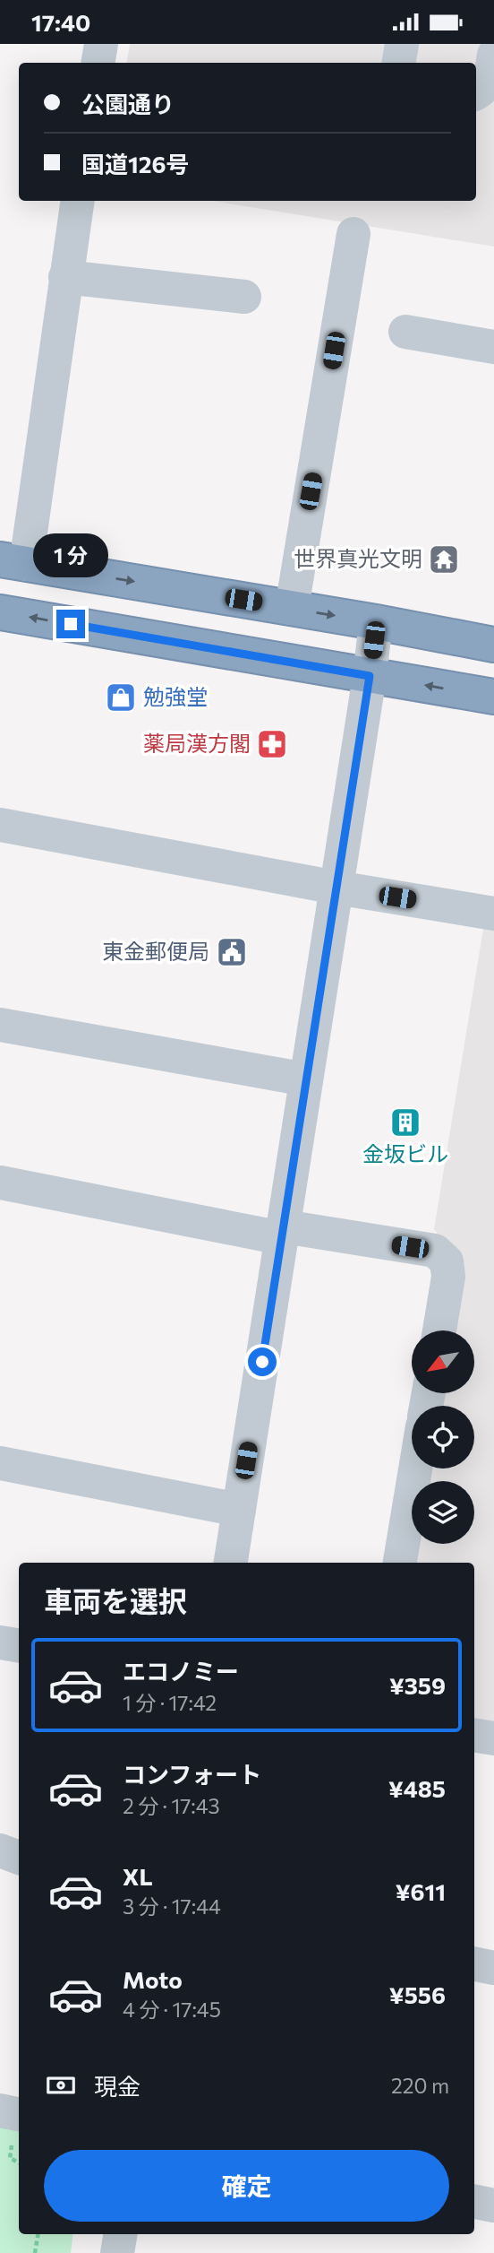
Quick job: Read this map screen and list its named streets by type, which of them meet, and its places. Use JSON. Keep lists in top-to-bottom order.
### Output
{
  "places": {
    "temple": ["世界真光文明"],
    "shop": ["勉強堂"],
    "pharmacy": ["薬局漢方閣"],
    "public building": ["東金郵便局"],
    "building": ["金坂ビル"]
  },
  "north": "bottom left",
  "page": {
    "status": "17:40",
    "banner": ["公園通り", "国道126号"],
    "bubble": "1 分",
    "heading": "車両を選択",
    "list": [
      {
        "name": "エコノミー",
        "note": "1 分 · 17:42",
        "value": "¥359"
      },
      {
        "name": "コンフォート",
        "note": "2 分 · 17:43",
        "value": "¥485"
      },
      {
        "name": "XL",
        "note": "3 分 · 17:44",
        "value": "¥611"
      },
      {
        "name": "Moto",
        "note": "4 分 · 17:45",
        "value": "¥556"
      }
    ],
    "pay": ["現金", "220 m"],
    "buttons": "確定"
  }
}
